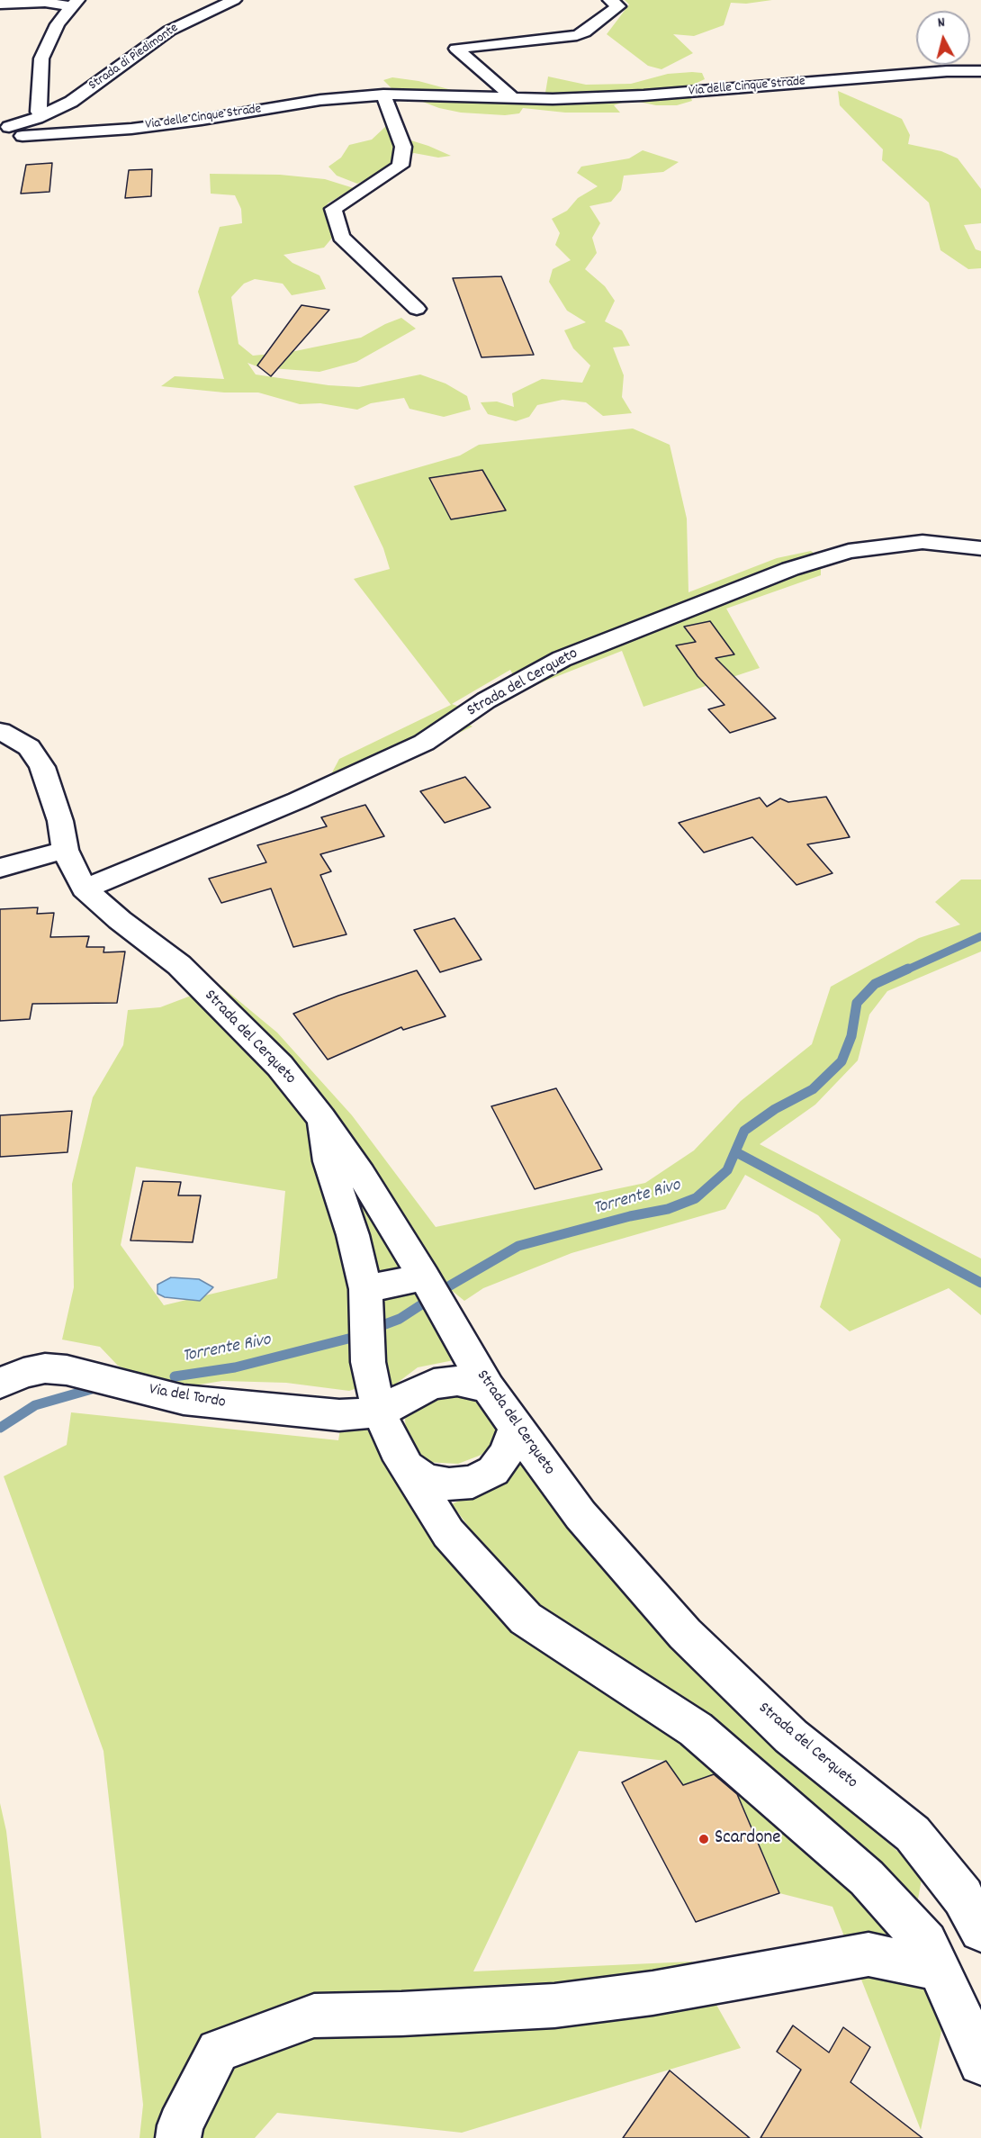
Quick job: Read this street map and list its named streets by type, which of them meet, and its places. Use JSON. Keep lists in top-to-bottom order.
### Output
{
  "streets": {
    "street": [
      "Strada di Piedimonte",
      "Via delle Cinque Strade",
      "Strada del Cerqueto",
      "Via del Tordo"
    ]
  },
  "crossings": [
    ["Strada di Piedimonte", "Via delle Cinque Strade"],
    ["Strada del Cerqueto", "Via del Tordo"]
  ],
  "water": ["Torrente Rivo"],
  "places": ["Scardone"],
  "north": "top"
}
